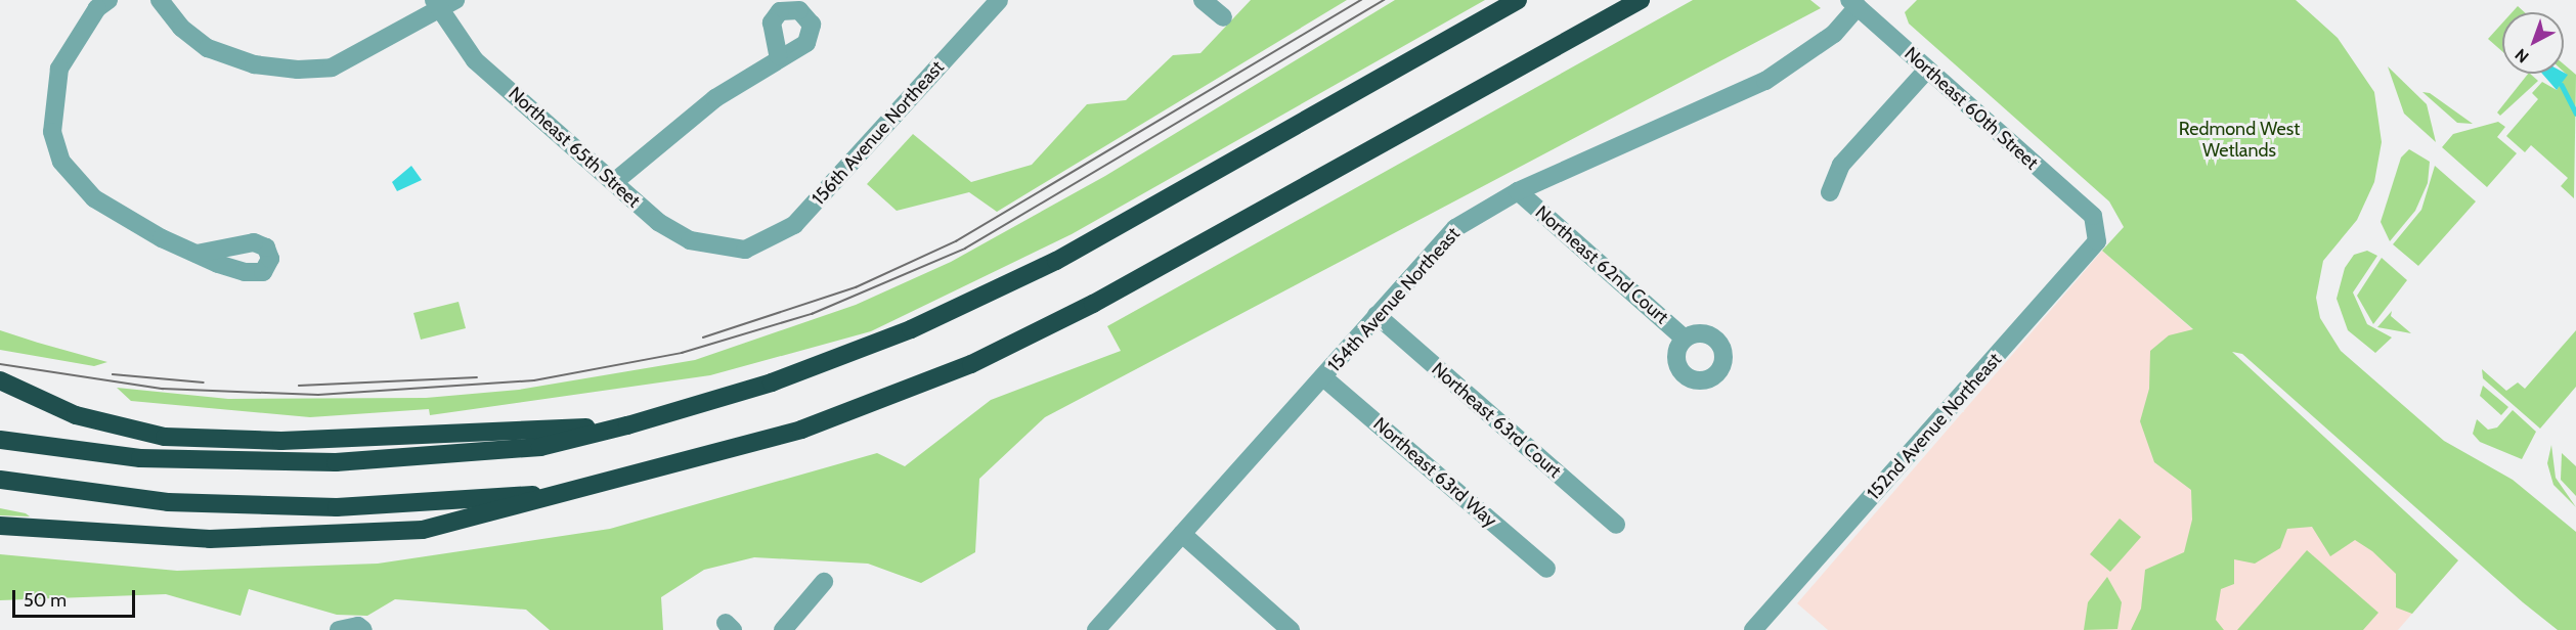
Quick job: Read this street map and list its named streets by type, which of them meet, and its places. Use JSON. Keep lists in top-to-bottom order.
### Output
{
  "streets": {
    "street": [
      "Northeast 60th Street",
      "156th Avenue Northeast",
      "Northeast 65th Street",
      "Northeast 62nd Court",
      "154th Avenue Northeast",
      "Northeast 63rd Court",
      "152nd Avenue Northeast",
      "Northeast 63rd Way"
    ]
  },
  "crossings": [
    ["Northeast 60th Street", "154th Avenue Northeast"],
    ["Northeast 60th Street", "152nd Avenue Northeast"],
    ["156th Avenue Northeast", "Northeast 65th Street"],
    ["Northeast 62nd Court", "154th Avenue Northeast"],
    ["154th Avenue Northeast", "Northeast 63rd Court"],
    ["154th Avenue Northeast", "Northeast 63rd Way"]
  ],
  "parks": ["Redmond West Wetlands"],
  "scale_bar": "50 m",
  "north": "bottom left"
}
